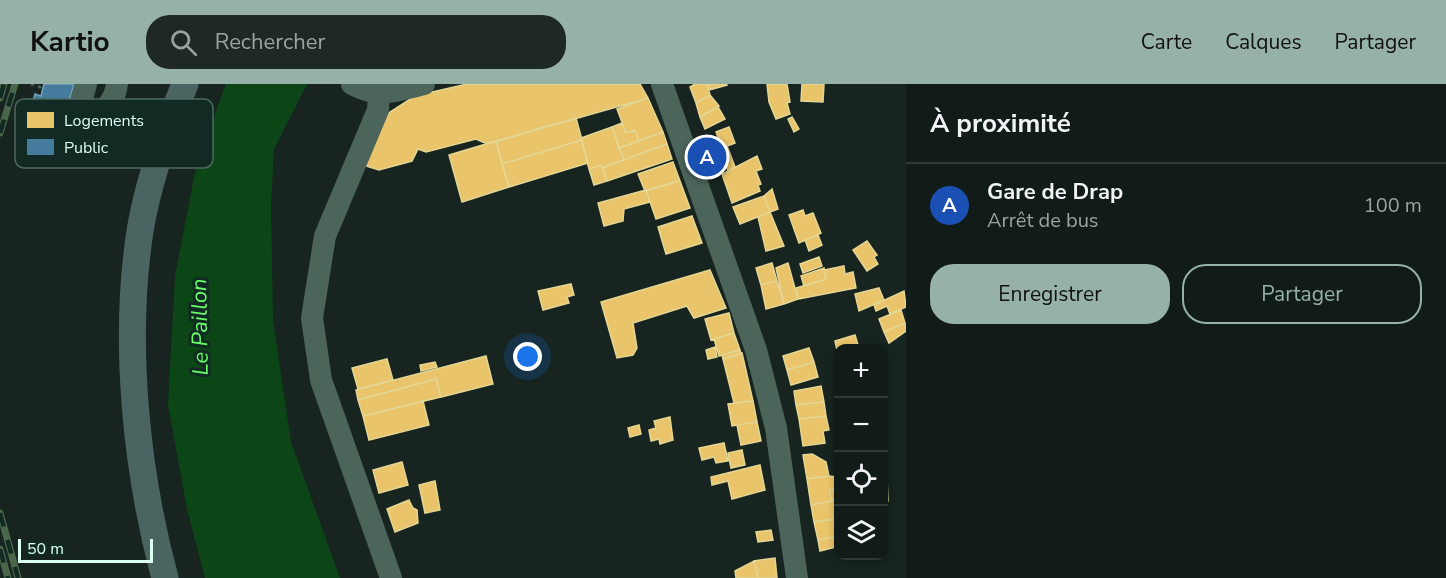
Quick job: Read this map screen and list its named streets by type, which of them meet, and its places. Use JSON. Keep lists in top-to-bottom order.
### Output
{
  "water": ["Le Paillon"],
  "legend": ["Logements", "Public"],
  "scale_bar": "50 m",
  "page": {
    "header": "Kartio",
    "search": "Rechercher",
    "nav": ["Carte", "Calques", "Partager"],
    "heading": "À proximité",
    "pins": "A",
    "list": [
      {
        "mark": "A",
        "name": "Gare de Drap",
        "note": "Arrêt de bus",
        "value": "100 m"
      }
    ],
    "buttons": ["Enregistrer", "Partager"],
    "map_buttons": ["+", "−"],
    "scale": "50 m"
  }
}
